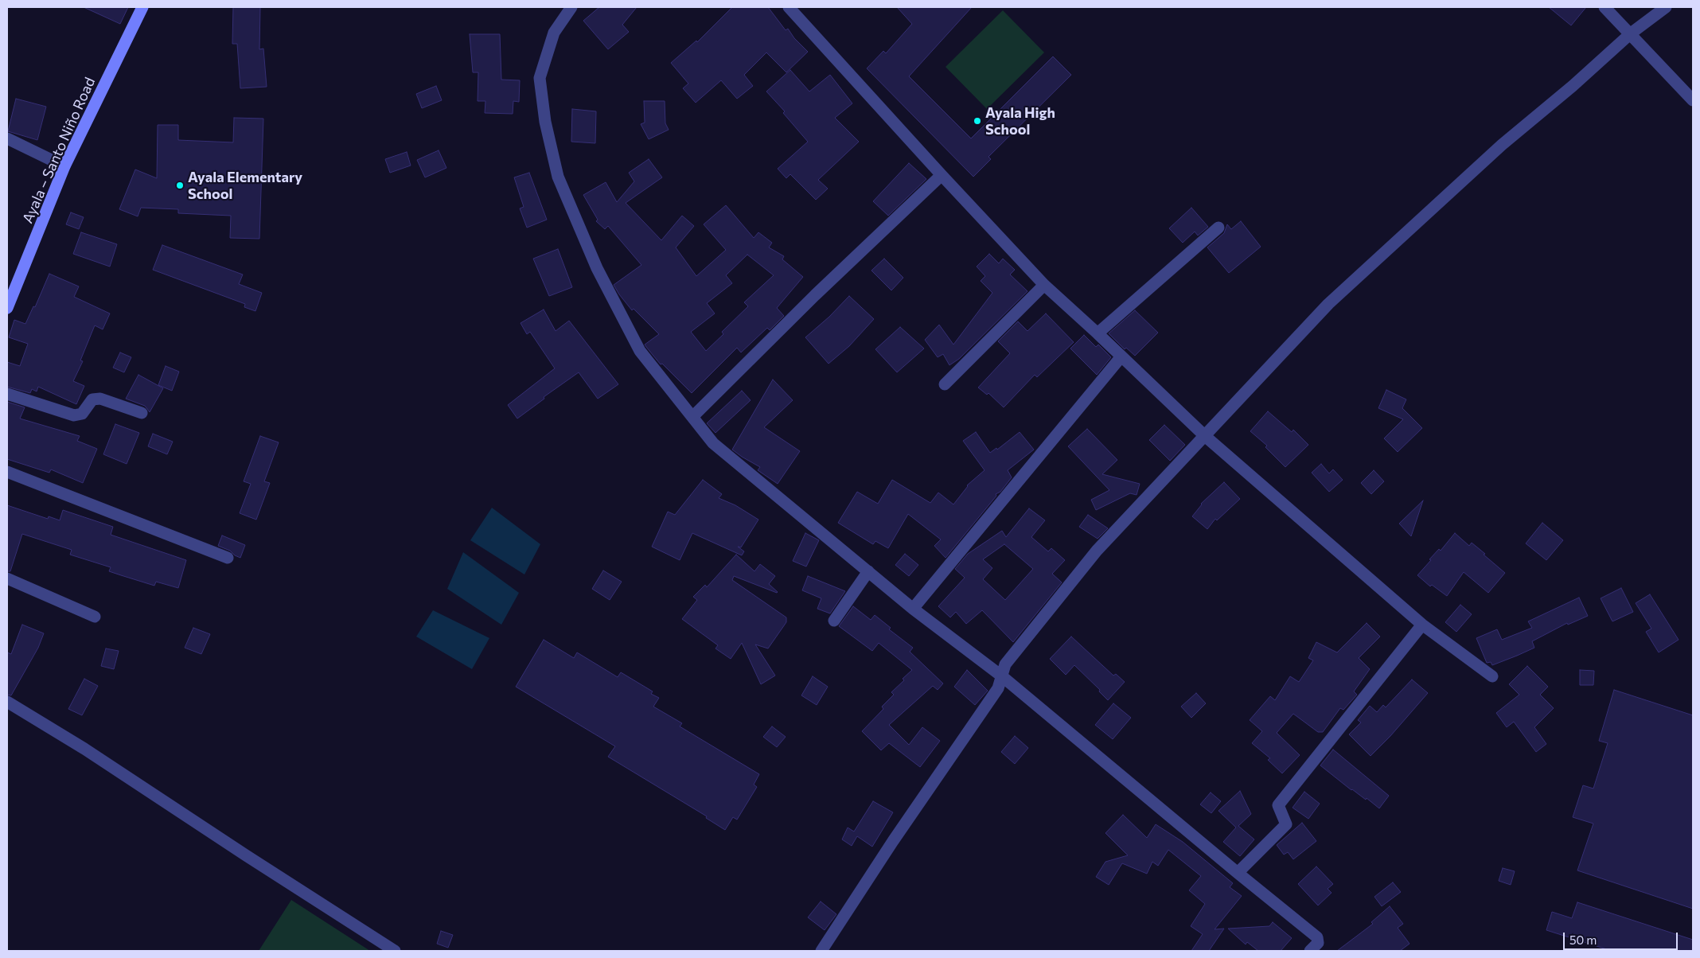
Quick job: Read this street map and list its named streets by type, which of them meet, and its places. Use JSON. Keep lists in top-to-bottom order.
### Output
{
  "streets": {
    "street": ["Ayala – Santo Niño Road"]
  },
  "places": ["Ayala High School", "Ayala Elementary School"],
  "scale_bar": "50 m"
}
